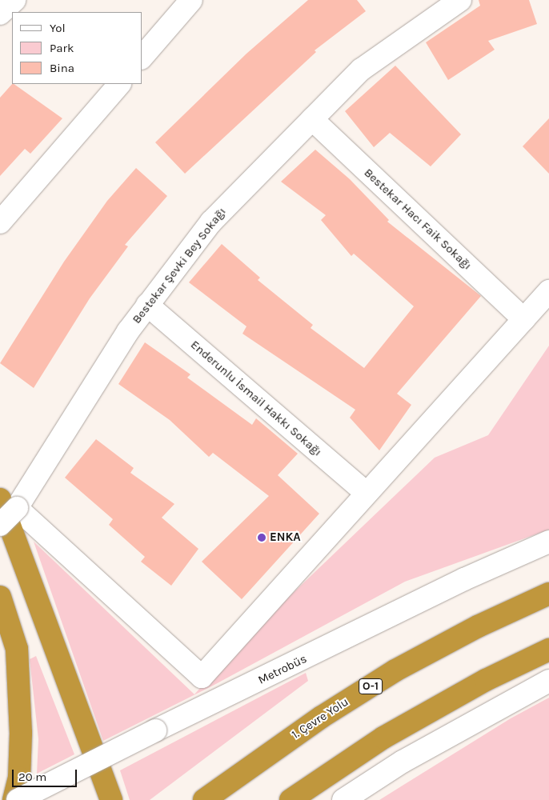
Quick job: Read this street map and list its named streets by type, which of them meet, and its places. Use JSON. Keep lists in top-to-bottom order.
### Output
{
  "streets": {
    "highway": ["O-1", "1. Çevre Yolu"],
    "street": [
      "Bestekar Hacı Faik Sokağı",
      "Bestekar Şevki Bey Sokağı",
      "Enderunlu İsmail Hakkı Sokağı",
      "Metrobüs"
    ]
  },
  "crossings": [
    ["Bestekar Hacı Faik Sokağı", "Bestekar Şevki Bey Sokağı"],
    ["Bestekar Şevki Bey Sokağı", "Enderunlu İsmail Hakkı Sokağı"]
  ],
  "places": ["ENKA"],
  "legend": ["Yol", "Park", "Bina"],
  "scale_bar": "20 m"
}
